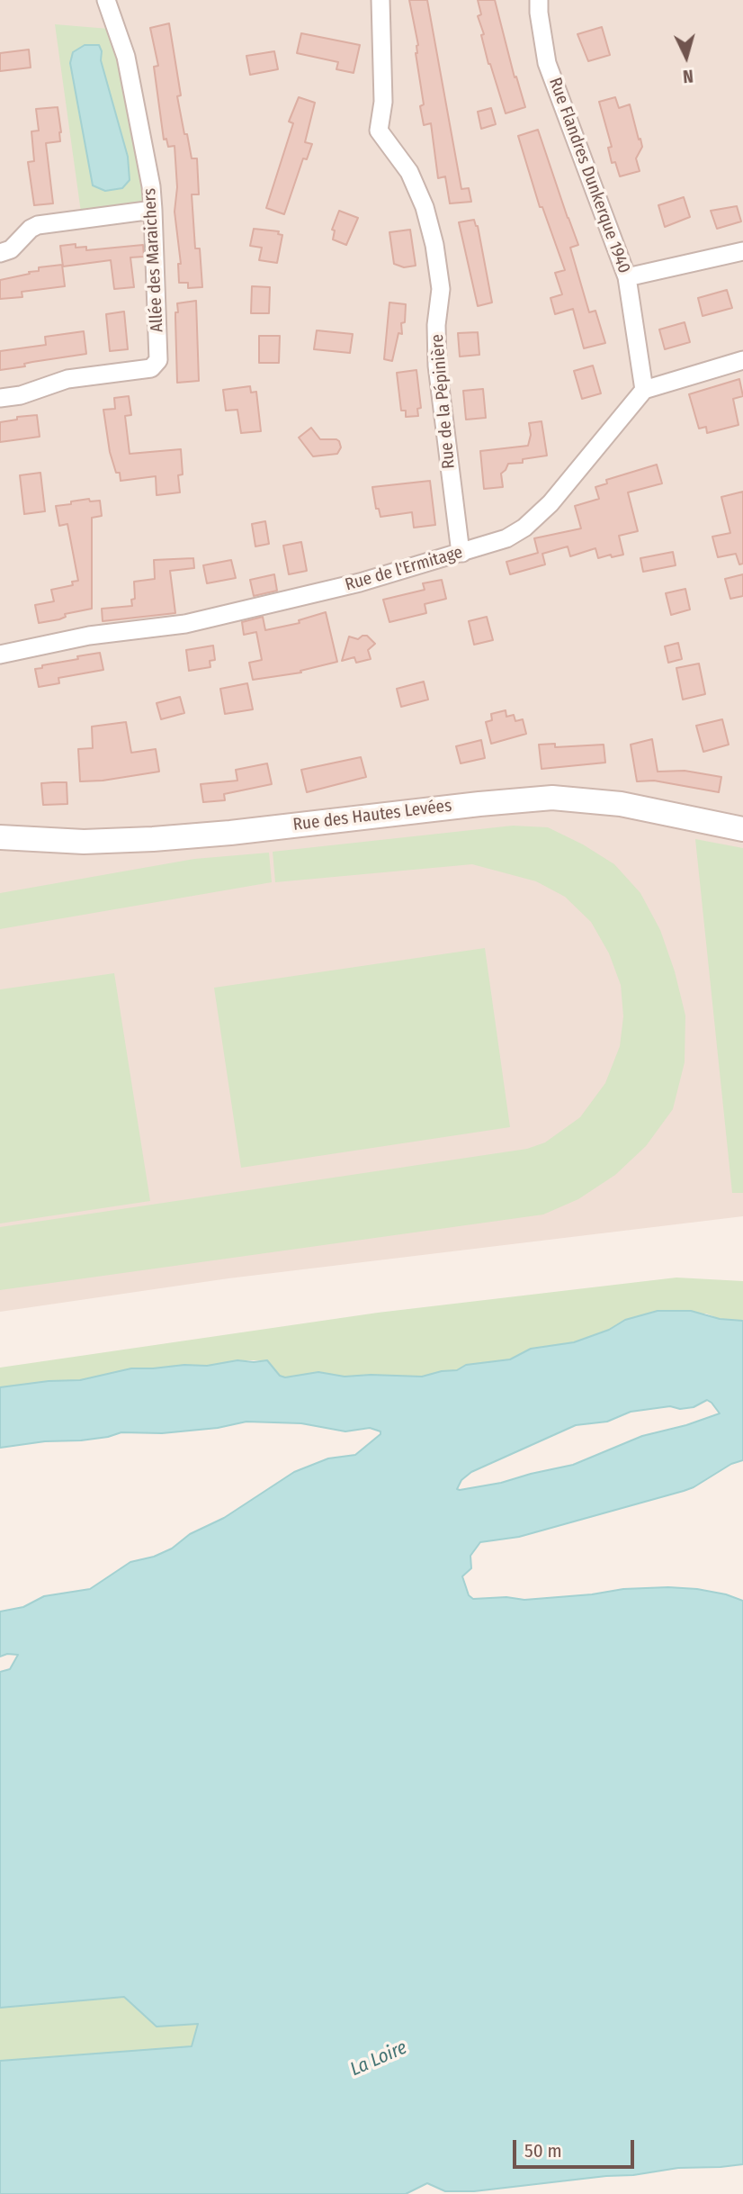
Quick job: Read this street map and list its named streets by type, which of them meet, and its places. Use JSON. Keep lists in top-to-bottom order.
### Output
{
  "streets": {
    "street": [
      "Rue Flandres Dunkerque 1940",
      "Allée des Maraichers",
      "Rue de la Pépinière",
      "Rue de l'Ermitage",
      "Rue des Hautes Levées"
    ]
  },
  "crossings": [
    ["Rue Flandres Dunkerque 1940", "Rue de l'Ermitage"],
    ["Rue de la Pépinière", "Rue de l'Ermitage"]
  ],
  "water": ["La Loire"],
  "scale_bar": "50 m",
  "north": "bottom"
}
